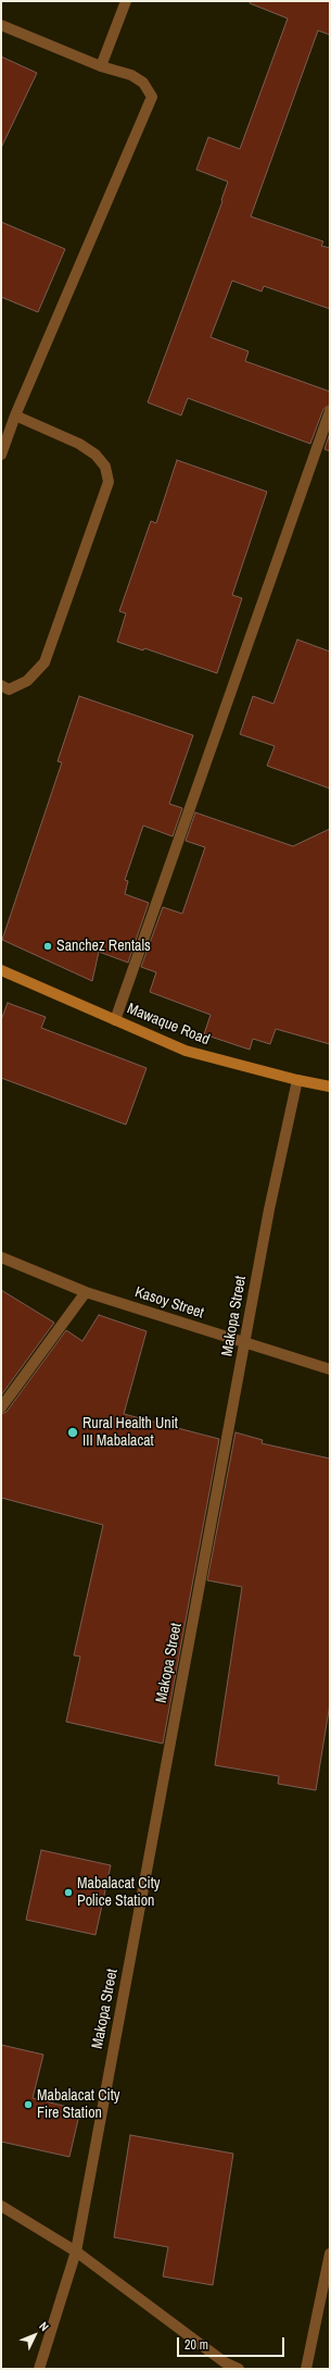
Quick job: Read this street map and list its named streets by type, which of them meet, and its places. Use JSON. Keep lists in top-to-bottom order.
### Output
{
  "streets": {
    "main road": ["Mawaque Road"],
    "street": ["Kasoy Street", "Makopa Street"]
  },
  "crossings": [
    ["Mawaque Road", "Makopa Street"],
    ["Kasoy Street", "Makopa Street"]
  ],
  "places": [
    "Sanchez Rentals",
    "Rural Health Unit III Mabalacat",
    "Mabalacat City Police Station",
    "Mabalacat City Fire Station"
  ],
  "scale_bar": "20 m",
  "north": "top right"
}
